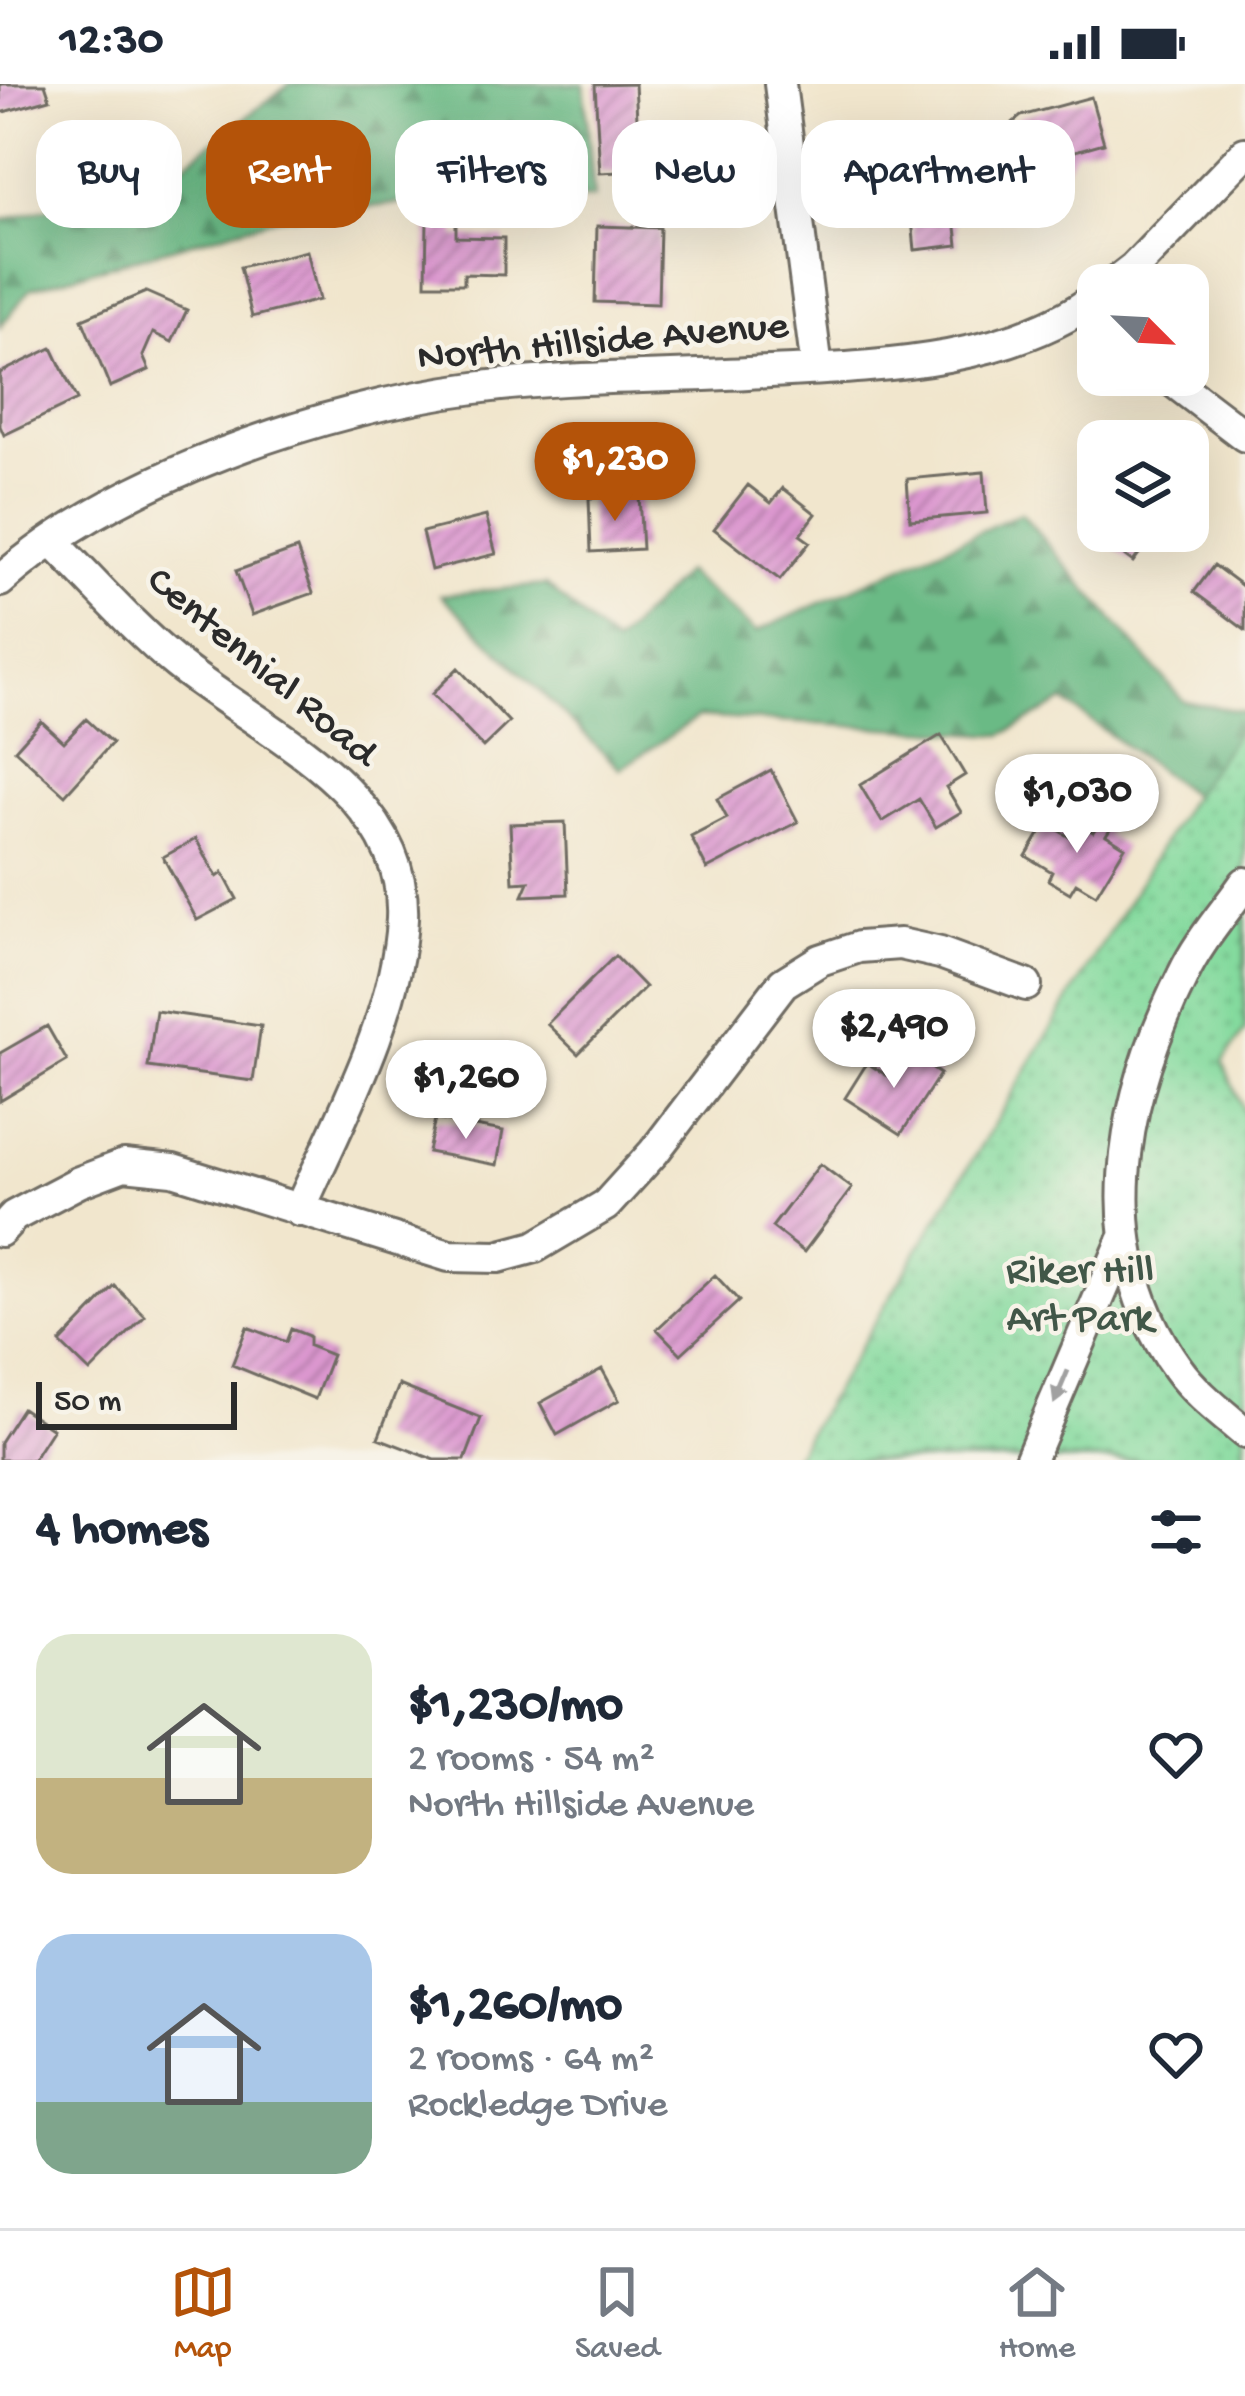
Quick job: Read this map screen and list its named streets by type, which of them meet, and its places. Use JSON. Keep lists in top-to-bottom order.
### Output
{
  "streets": {
    "street": ["North Hillside Avenue", "Centennial Road"]
  },
  "crossings": [
    ["North Hillside Avenue", "Centennial Road"]
  ],
  "parks": ["Riker Hill Art Park"],
  "scale_bar": "50 m",
  "north": "bottom right",
  "page": {
    "status": "12:30",
    "chip": [
      "Buy",
      "Rent",
      "Filters",
      "New",
      "Apartment"
    ],
    "price": [
      "$1,230",
      "$1,030",
      "$2,490",
      "$1,260"
    ],
    "scale": "50 m",
    "heading": "4 homes",
    "list": [
      {
        "name": "$1,230/mo",
        "note": "2 rooms · 54 m² · North Hillside Avenue"
      },
      {
        "name": "$1,260/mo",
        "note": "2 rooms · 64 m² · Rockledge Drive"
      }
    ],
    "tabs": ["Map", "Saved", "Home"]
  }
}
